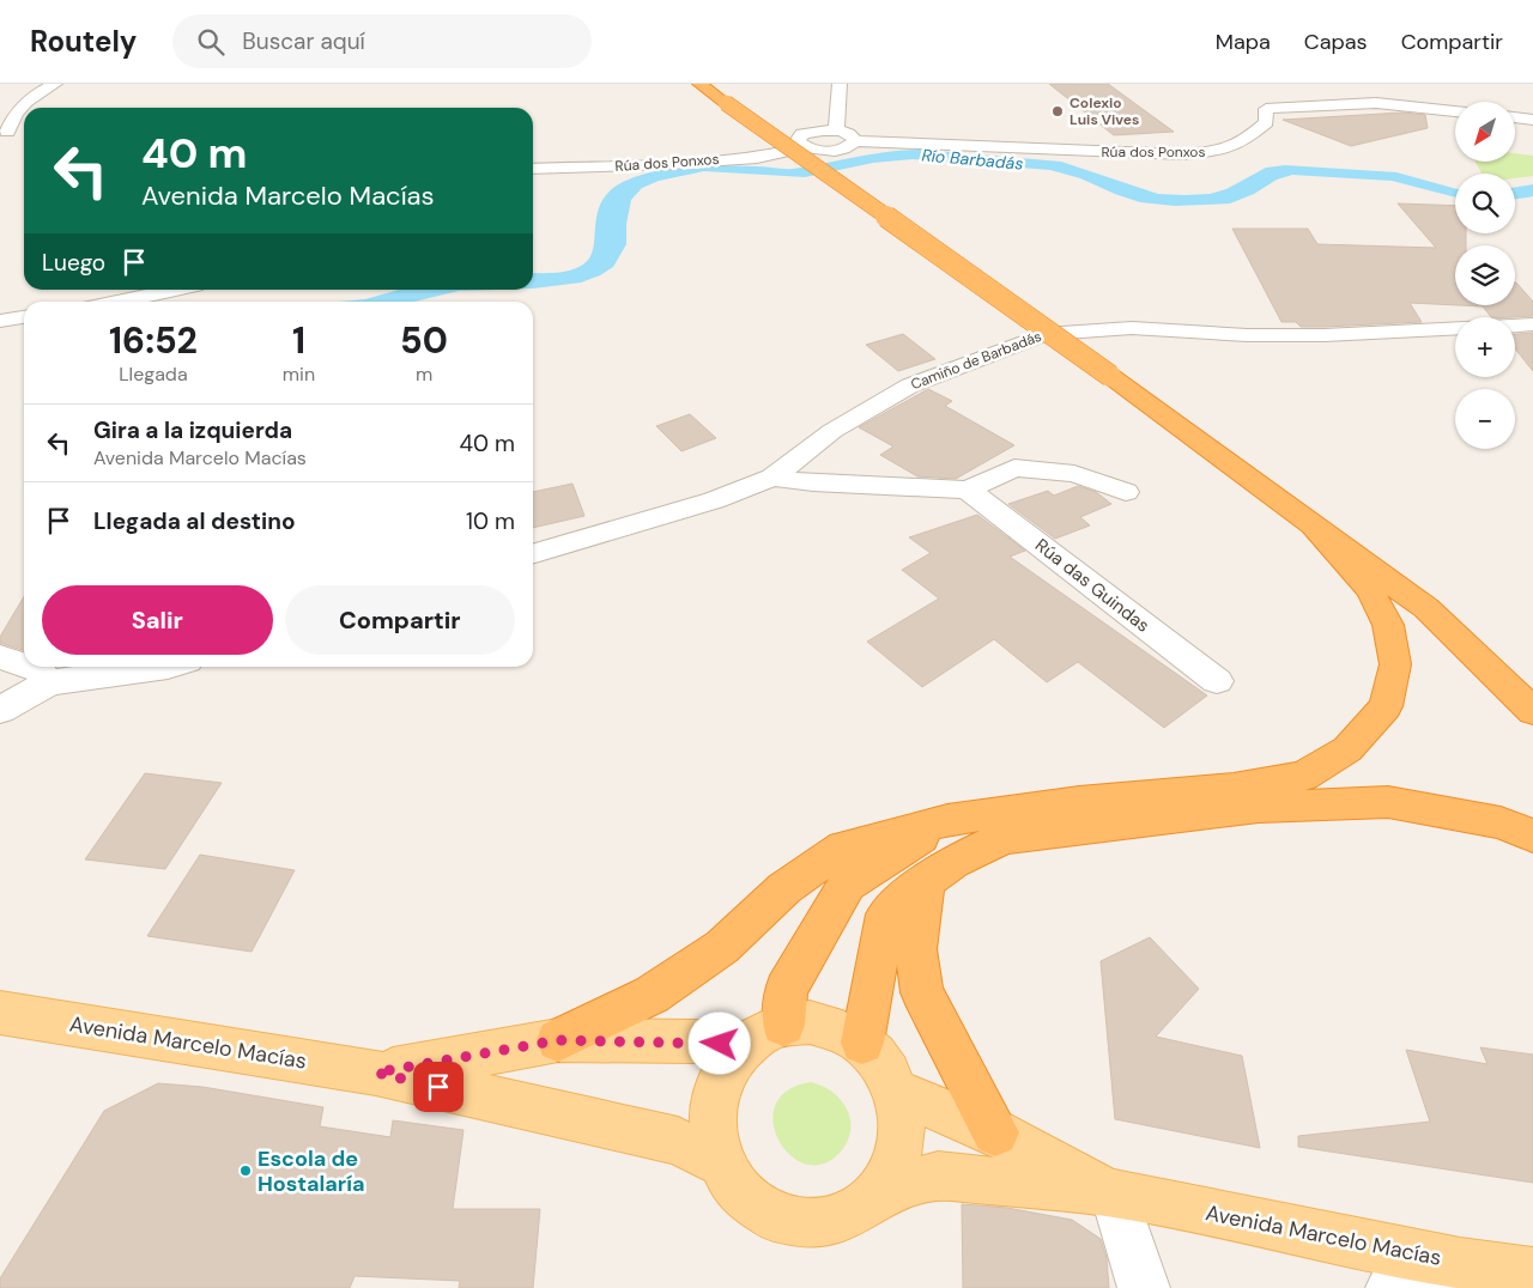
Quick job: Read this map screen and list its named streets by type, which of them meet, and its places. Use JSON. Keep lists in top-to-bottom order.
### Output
{
  "streets": {
    "main road": ["Avenida Marcelo Macías"],
    "street": ["Rúa dos Ponxos", "Camiño de Barbadás", "Rúa das Guindas"]
  },
  "water": ["Río Barbadás"],
  "places": ["Colexio Luis Vives", "Escola de Hostalaría"],
  "north": "bottom left",
  "page": {
    "header": "Routely",
    "search": "Buscar aquí",
    "nav": ["Mapa", "Capas", "Compartir"],
    "map_buttons": ["+", "−"],
    "turn": ["40 m", "Avenida Marcelo Macías"],
    "then": "Luego",
    "eta": [
      "16:52",
      "Llegada",
      "1",
      "min",
      "50",
      "m"
    ],
    "list": [
      {
        "name": "Gira a la izquierda",
        "note": "Avenida Marcelo Macías",
        "value": "40 m"
      },
      {
        "name": "Llegada al destino",
        "value": "10 m"
      }
    ],
    "buttons": ["Salir", "Compartir"]
  }
}
